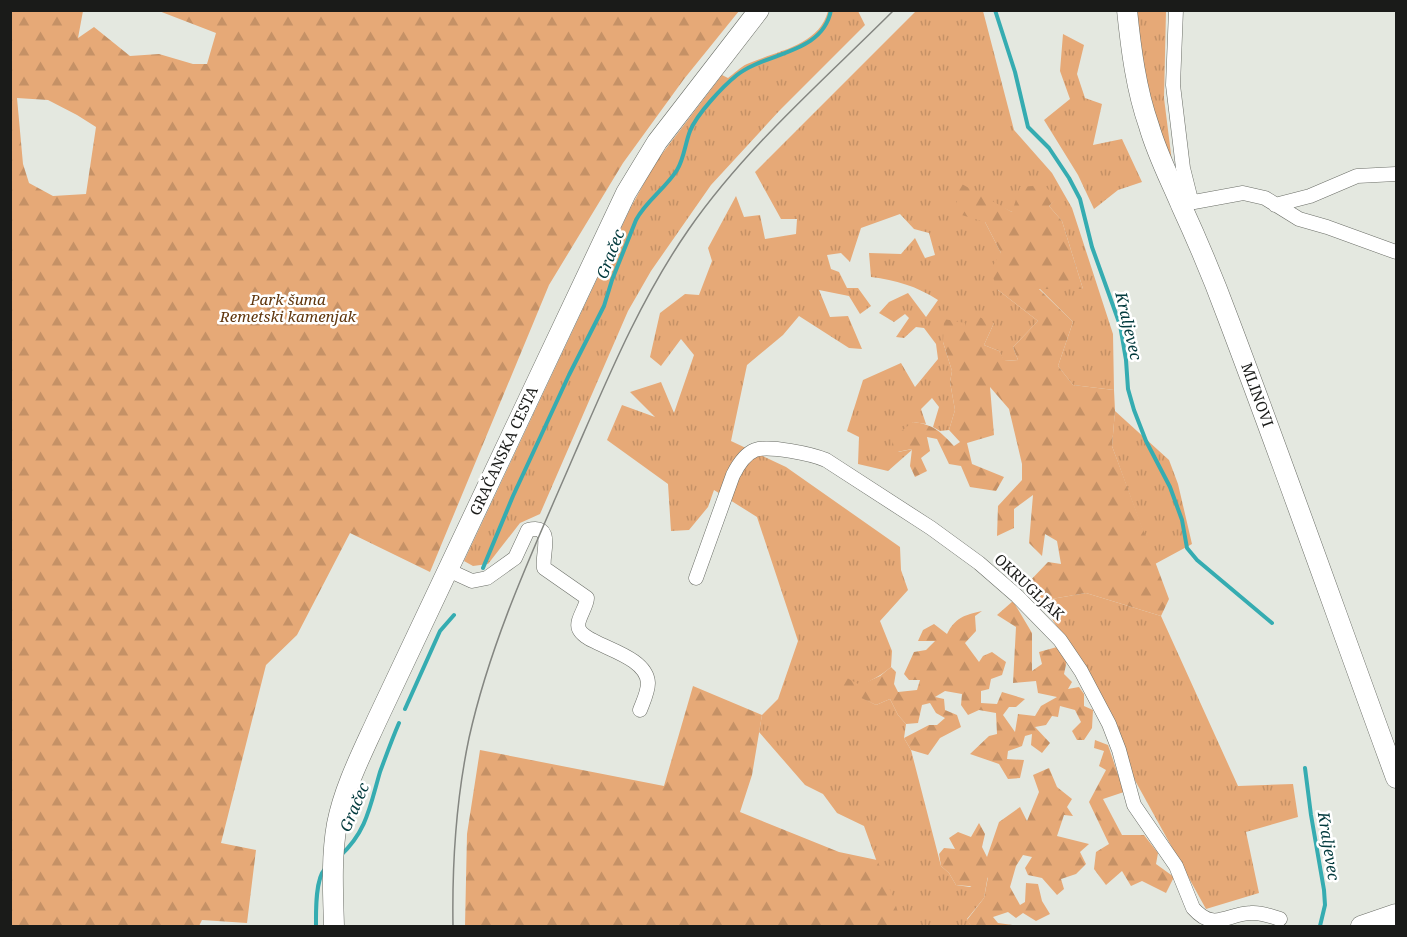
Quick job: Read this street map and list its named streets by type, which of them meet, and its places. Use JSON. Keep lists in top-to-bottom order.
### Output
{
  "streets": {
    "main road": ["MLINOVI", "GRAČANSKA CESTA"],
    "street": ["OKRUGLJAK"]
  },
  "water": ["Gračec", "Kraljevec"],
  "parks": ["Park šuma Remetski kamenjak"]
}
